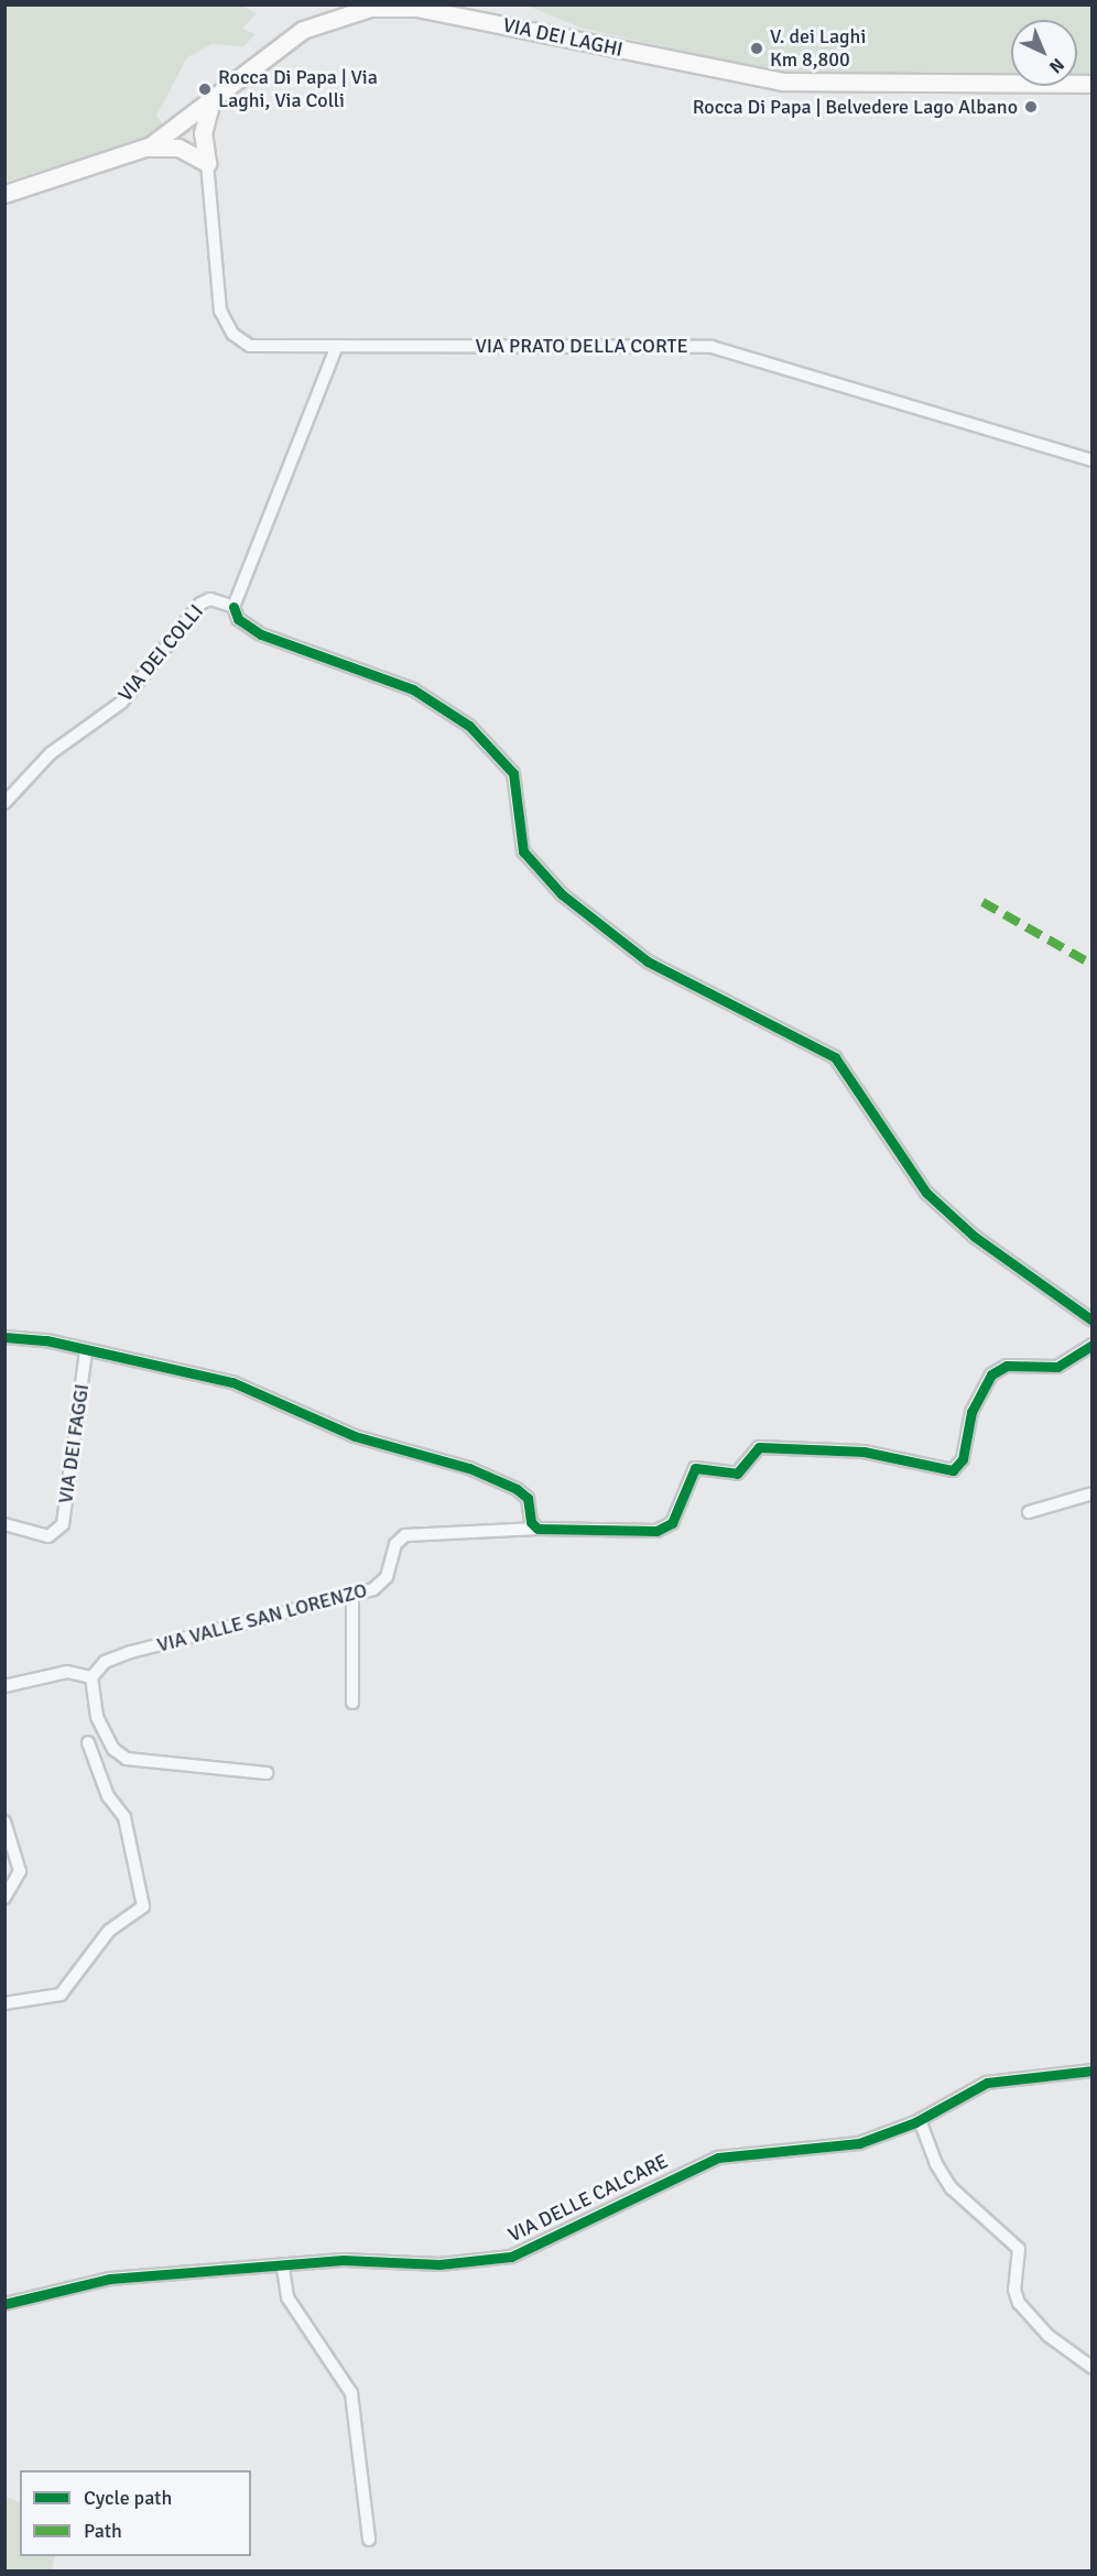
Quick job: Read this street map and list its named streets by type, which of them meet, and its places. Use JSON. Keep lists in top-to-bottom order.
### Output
{
  "streets": {
    "main road": ["VIA DEI LAGHI"],
    "street": [
      "VIA PRATO DELLA CORTE",
      "VIA DEI COLLI",
      "VIA DEI FAGGI",
      "VIA VALLE SAN LORENZO",
      "VIA DELLE CALCARE"
    ]
  },
  "crossings": [
    ["VIA PRATO DELLA CORTE", "VIA DEI COLLI"]
  ],
  "places": ["V. dei Laghi Km 8,800", "Rocca Di Papa | Via Laghi, Via Colli", "Rocca Di Papa | Belvedere Lago Albano"],
  "legend": ["Cycle path", "Path"],
  "north": "bottom right"
}
